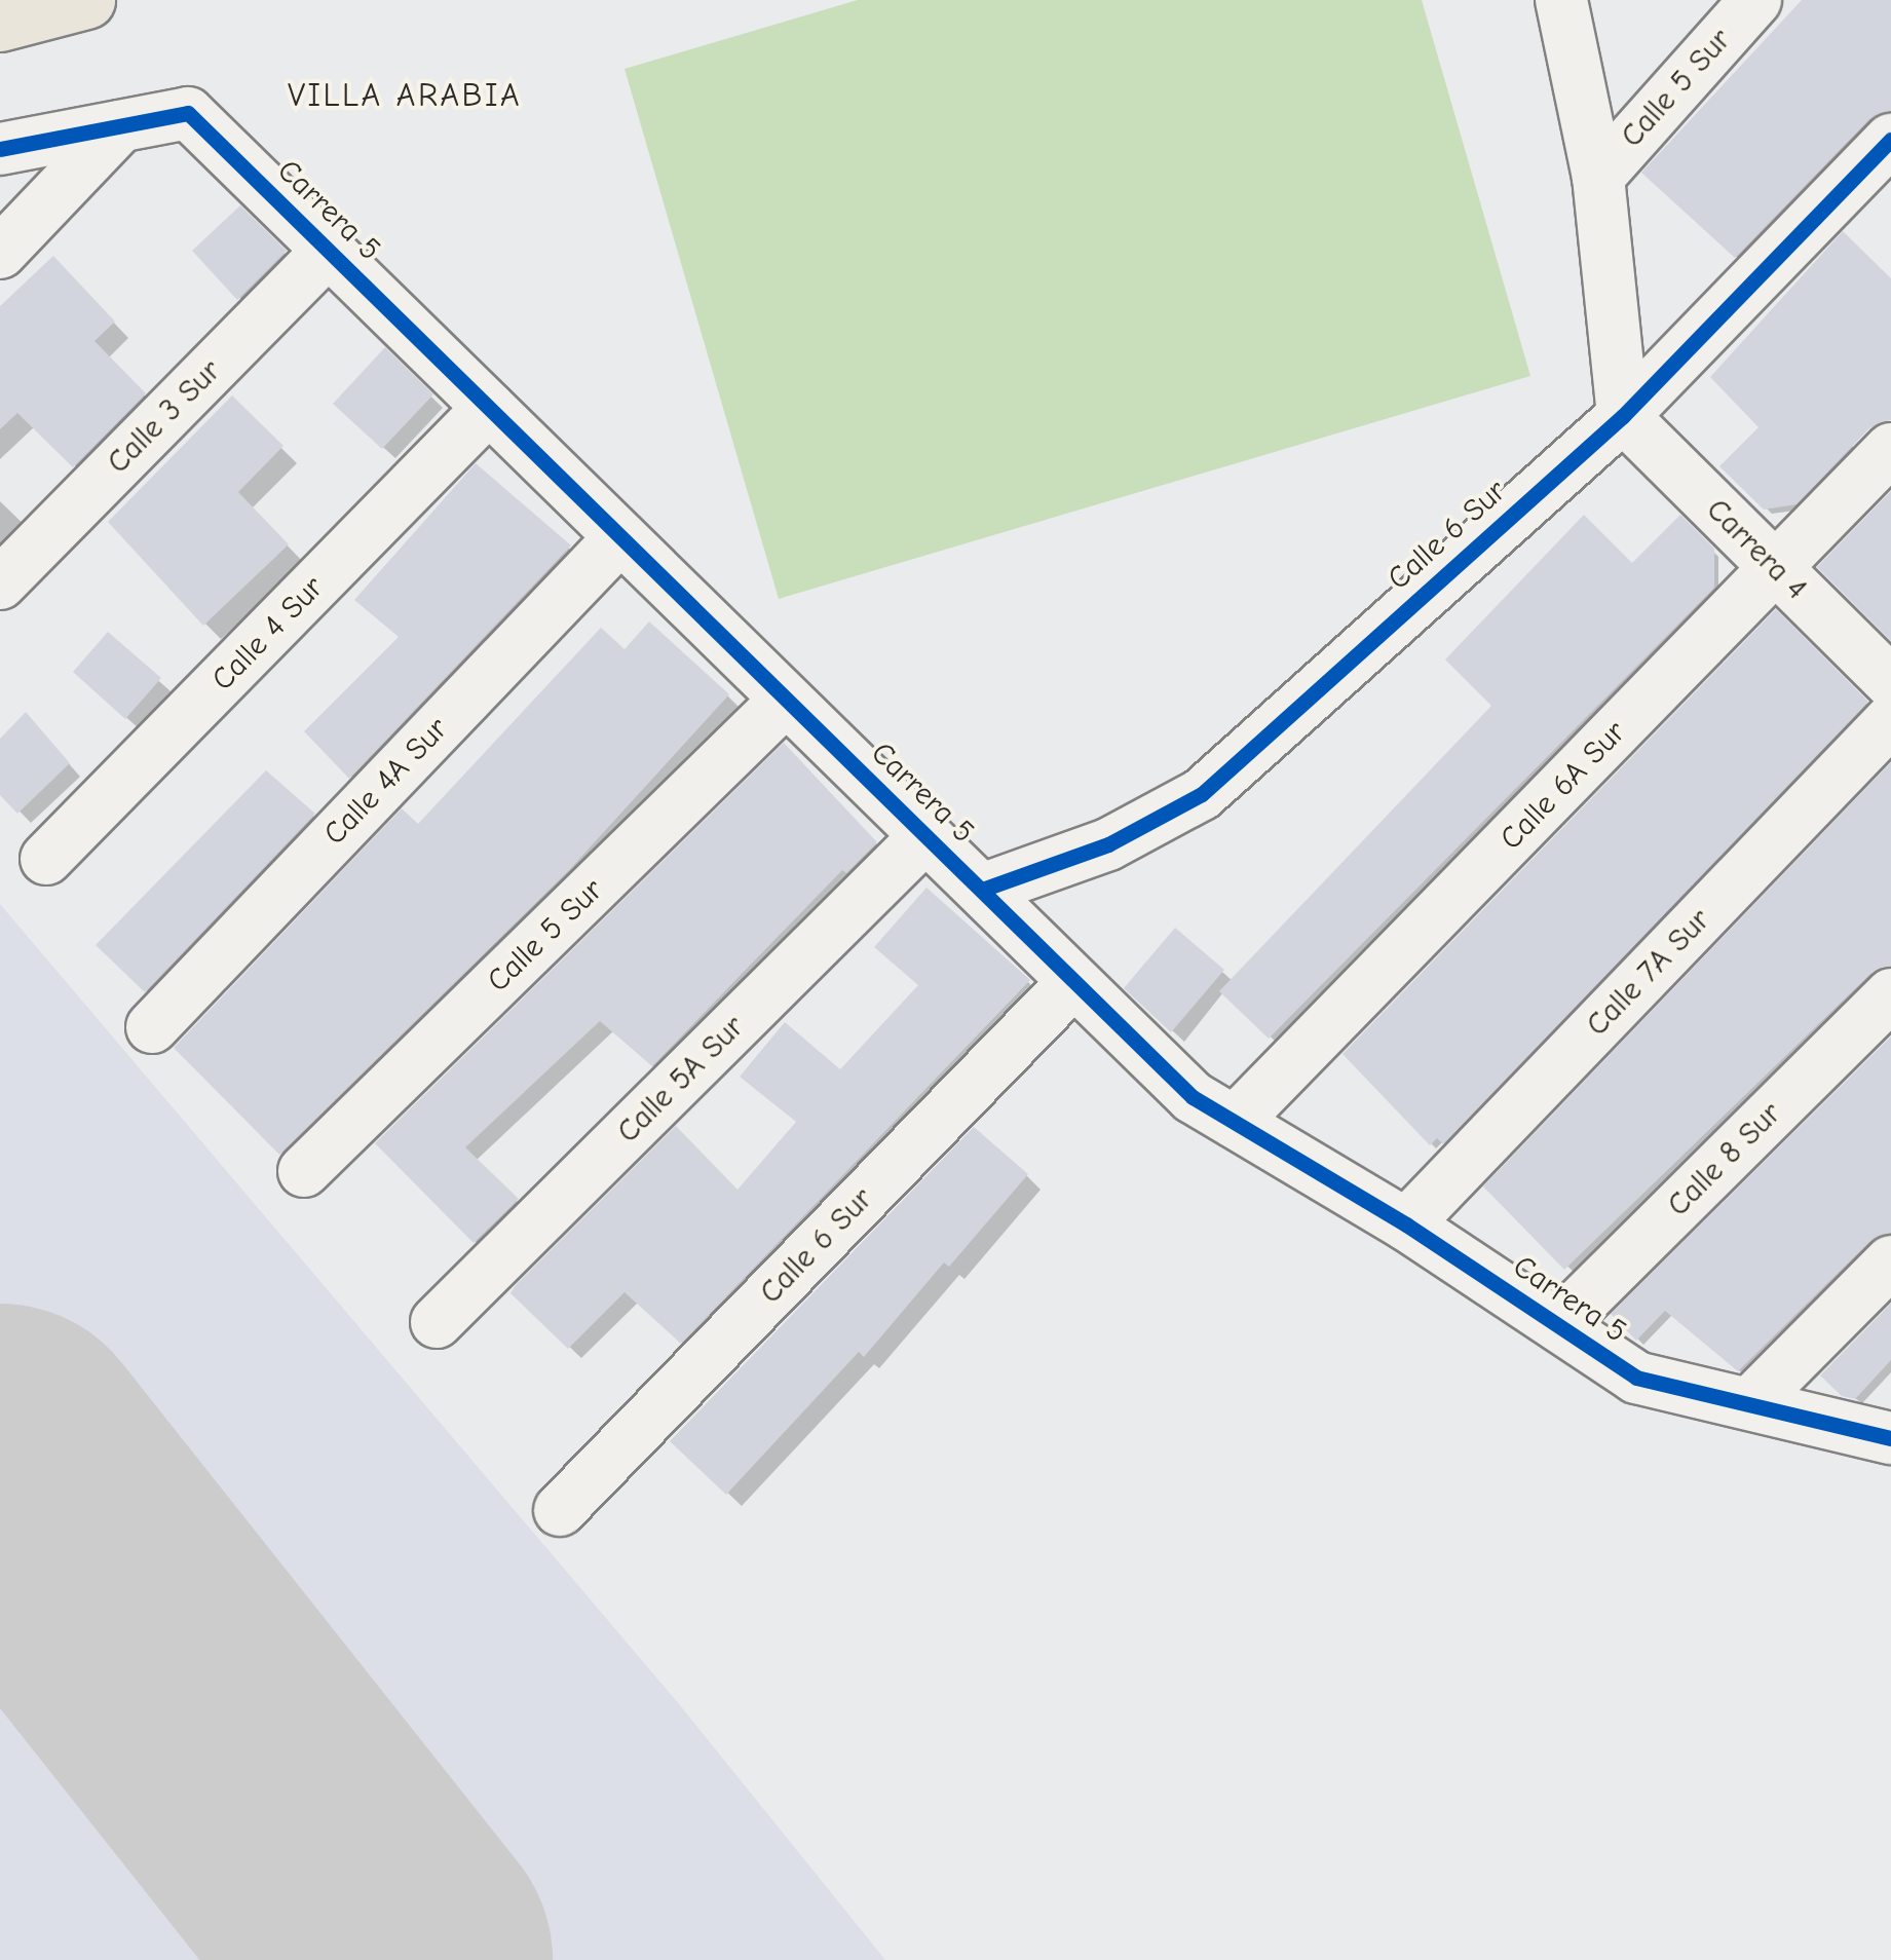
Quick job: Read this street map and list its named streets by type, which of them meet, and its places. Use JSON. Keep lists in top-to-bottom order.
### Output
{
  "streets": {
    "street": [
      "Calle 5 Sur",
      "Carrera 5",
      "Calle 3 Sur",
      "Calle 6 Sur",
      "Carrera 4",
      "Calle 4 Sur",
      "Calle 4A Sur",
      "Calle 6A Sur",
      "Calle 7A Sur",
      "Calle 5A Sur",
      "Calle 8 Sur"
    ]
  },
  "crossings": [
    ["Calle 5 Sur", "Carrera 5"],
    ["Carrera 5", "Calle 3 Sur"],
    ["Carrera 5", "Calle 6 Sur"],
    ["Carrera 5", "Calle 4 Sur"],
    ["Carrera 5", "Calle 4A Sur"],
    ["Carrera 5", "Calle 6A Sur"],
    ["Carrera 5", "Calle 7A Sur"],
    ["Carrera 5", "Calle 5A Sur"],
    ["Carrera 5", "Calle 8 Sur"],
    ["Calle 6 Sur", "Carrera 4"],
    ["Carrera 4", "Calle 6A Sur"]
  ],
  "districts": ["VILLA ARABIA"]
}
